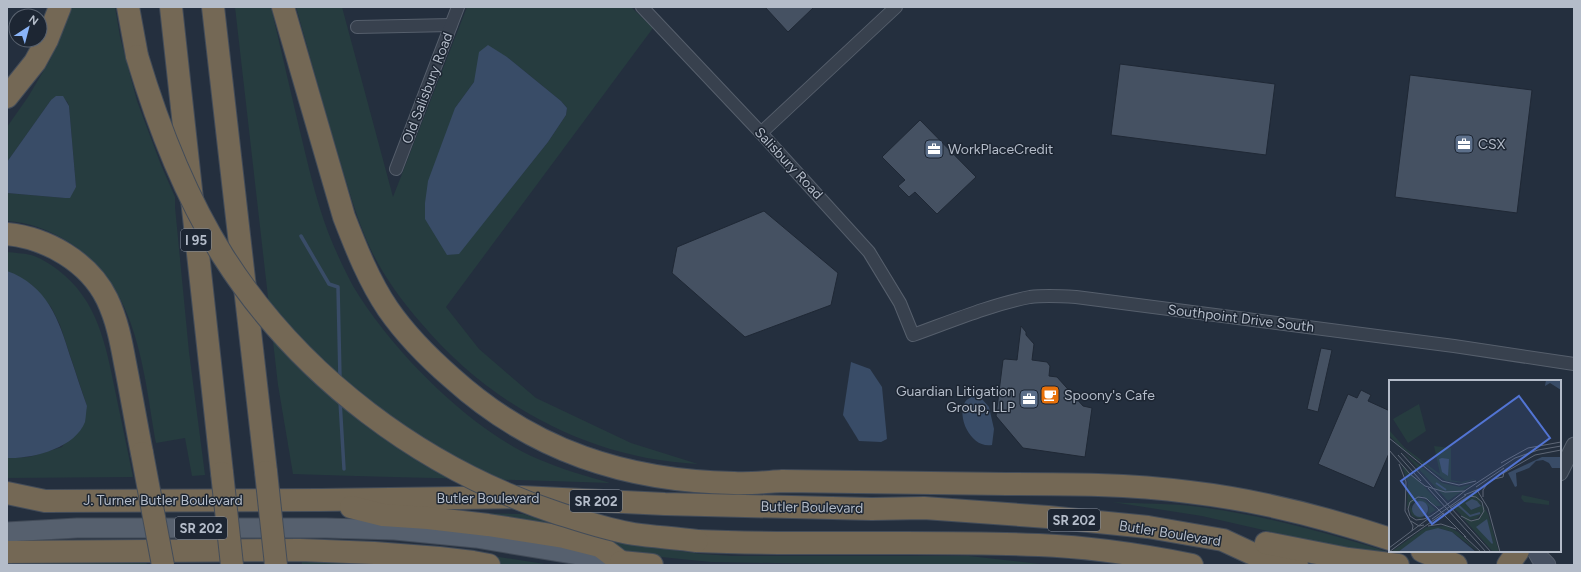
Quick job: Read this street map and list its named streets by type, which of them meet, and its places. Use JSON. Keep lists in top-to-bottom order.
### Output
{
  "streets": {
    "highway": [
      "I 95",
      "Butler Boulevard",
      "J. Turner Butler Boulevard",
      "SR 202"
    ],
    "street": ["Old Salisbury Road", "Salisbury Road", "Southpoint Drive South"]
  },
  "crossings": [
    ["Salisbury Road", "Southpoint Drive South"],
    ["Butler Boulevard", "J. Turner Butler Boulevard"],
    ["J. Turner Butler Boulevard", "SR 202"]
  ],
  "places": {
    "office": ["CSX", "WorkPlaceCredit", "Guardian Litigation Group, LLP"],
    "cafe": ["Spoony's Cafe"]
  },
  "north": "top right"
}
